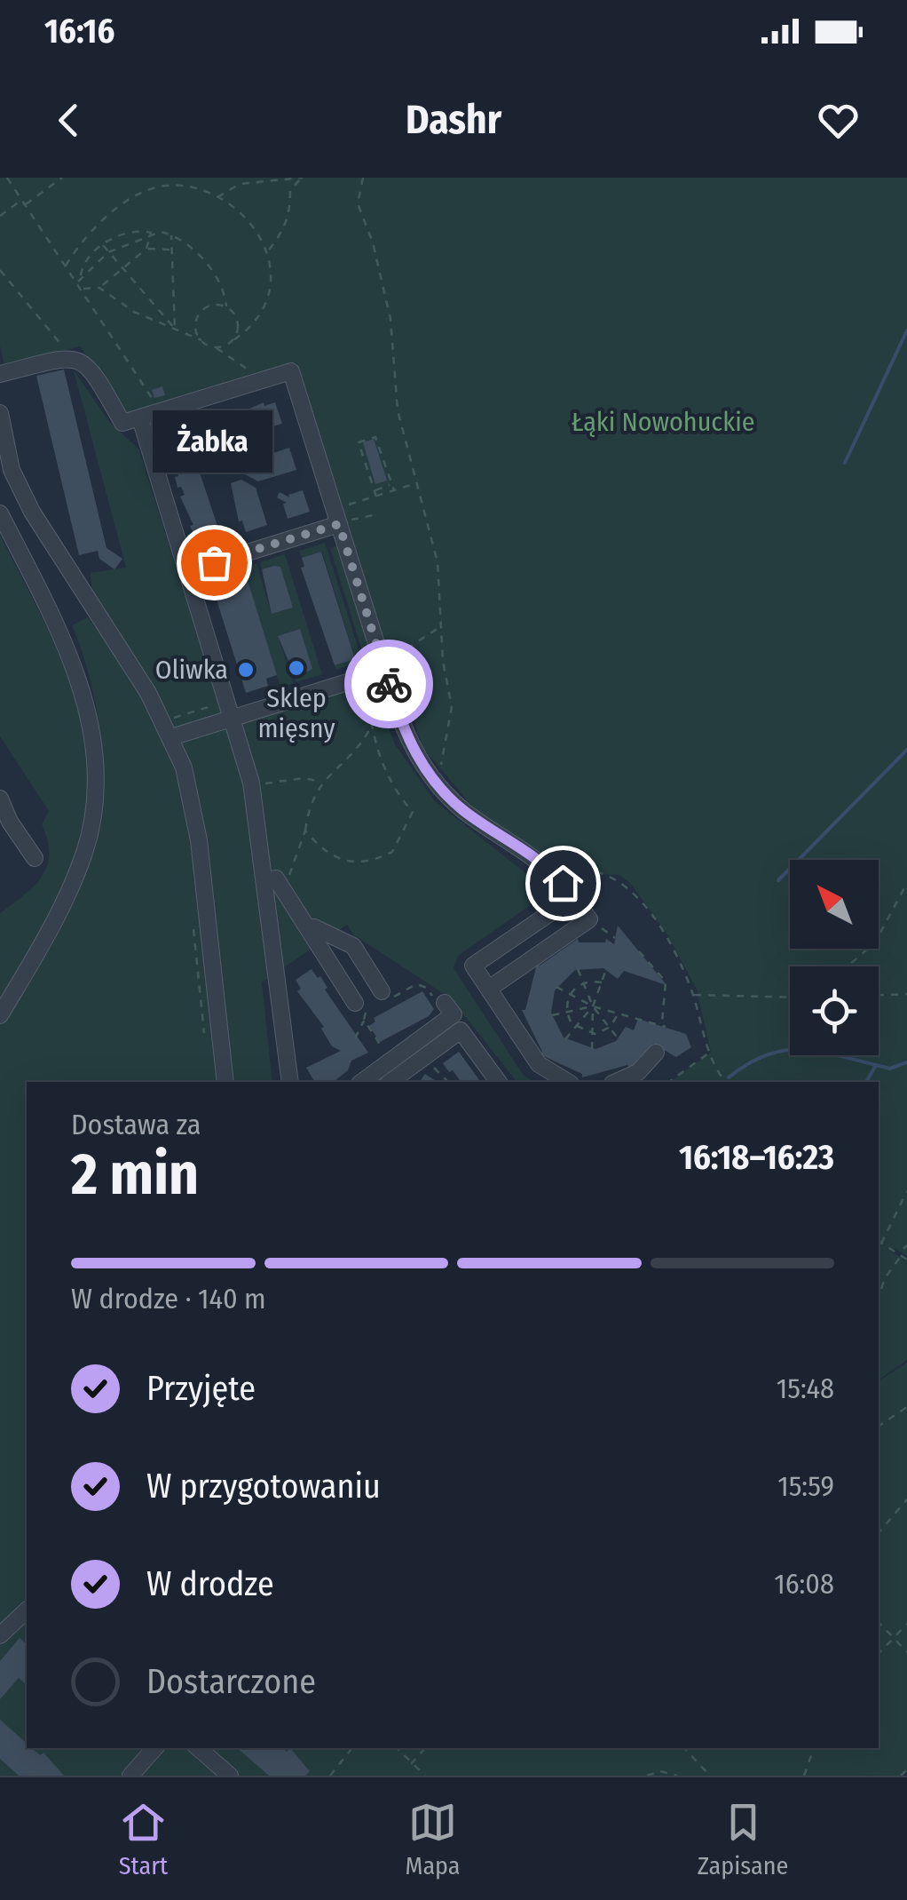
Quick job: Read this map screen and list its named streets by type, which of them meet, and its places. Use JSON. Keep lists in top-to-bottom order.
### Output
{
  "parks": ["Łąki Nowohuckie"],
  "places": ["Żabka", "Sklep mięsny", "Oliwka"],
  "north": "top left",
  "page": {
    "status": "16:16",
    "header": "Dashr",
    "bubble": "Żabka",
    "heading": ["2 min", "Dostawa za", "16:18–16:23"],
    "bar": "W drodze · 140 m",
    "list": [
      ["Przyjęte", "15:48"],
      ["W przygotowaniu", "15:59"],
      ["W drodze", "16:08"],
      "Dostarczone"
    ],
    "tabs": ["Start", "Mapa", "Zapisane"]
  }
}
